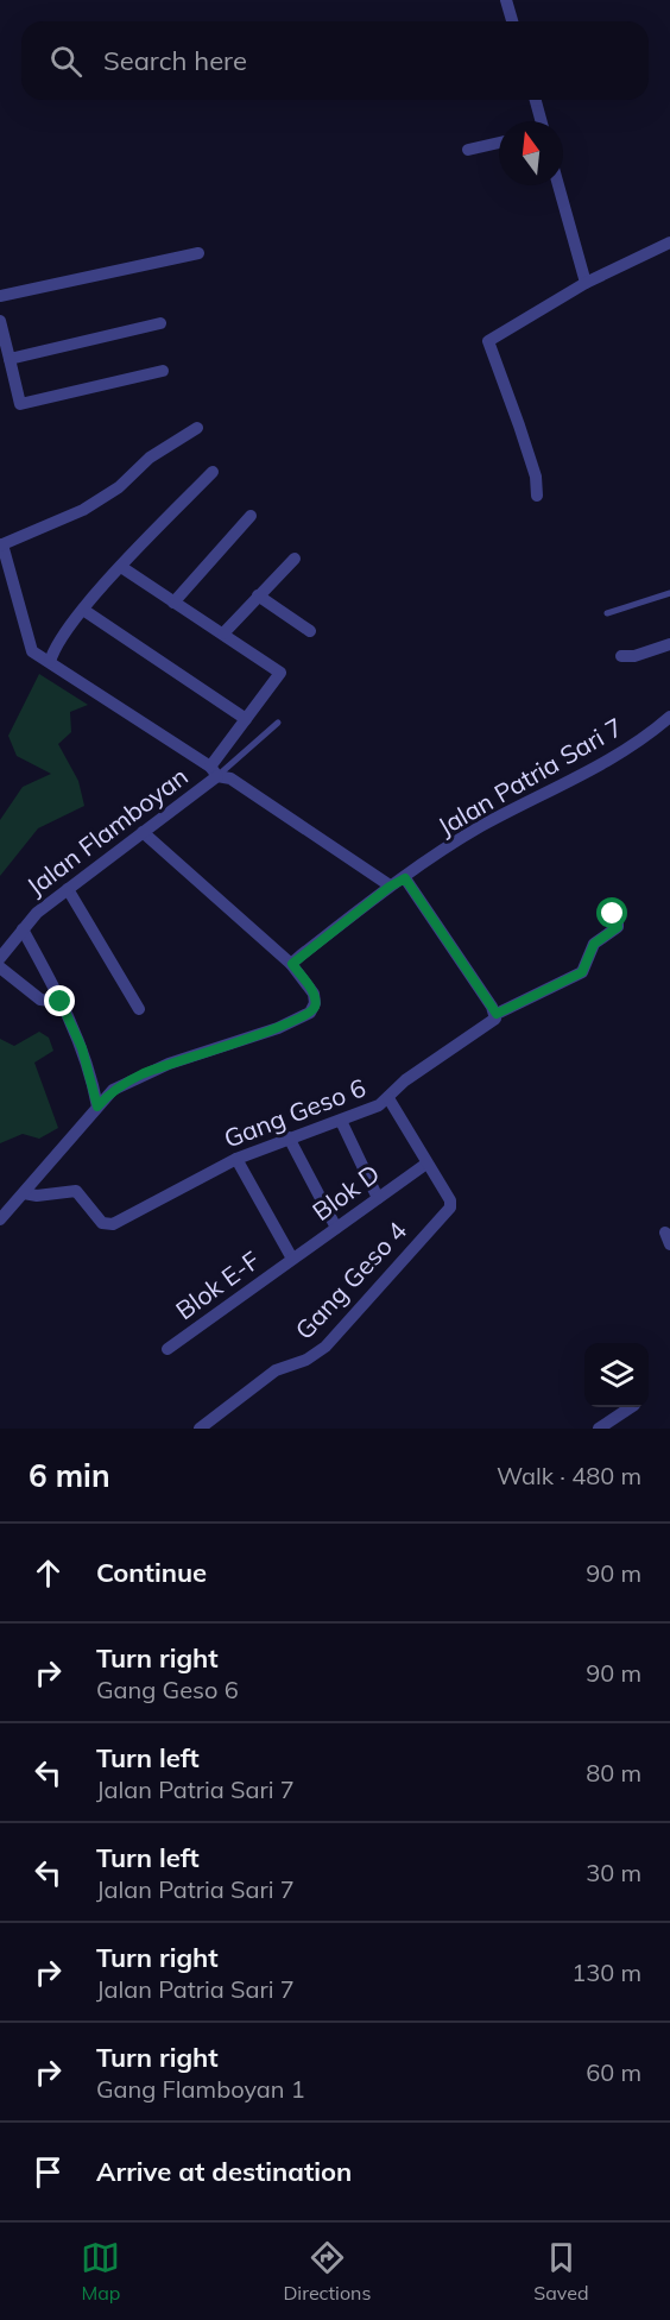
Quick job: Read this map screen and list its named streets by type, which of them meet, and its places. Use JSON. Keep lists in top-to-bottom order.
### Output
{
  "streets": {
    "street": [
      "Jalan Patria Sari 7",
      "Jalan Flamboyan",
      "Gang Geso 6",
      "Blok D",
      "Gang Geso 4",
      "Blok E-F"
    ]
  },
  "crossings": [
    ["Blok D", "Gang Geso 4"],
    ["Blok D", "Blok E-F"]
  ],
  "north": "top",
  "page": {
    "search": "Search here",
    "heading": ["6 min", "Walk · 480 m"],
    "list": [
      ["Continue", "90 m"],
      ["Turn right", "Gang Geso 6", "90 m"],
      ["Turn left", "Jalan Patria Sari 7", "80 m"],
      ["Turn left", "Jalan Patria Sari 7", "30 m"],
      ["Turn right", "Jalan Patria Sari 7", "130 m"],
      ["Turn right", "Gang Flamboyan 1", "60 m"],
      "Arrive at destination"
    ],
    "nav": ["Map", "Directions", "Saved"]
  }
}
